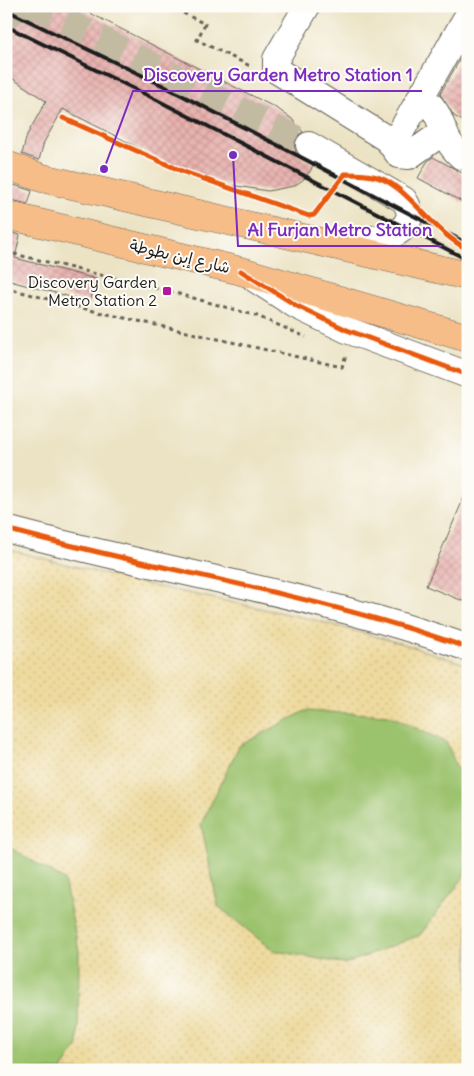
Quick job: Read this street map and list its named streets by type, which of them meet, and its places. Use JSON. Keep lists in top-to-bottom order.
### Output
{
  "streets": {
    "main road": ["شارع إبن بطوطة"]
  },
  "places": {
    "other": ["Al Furjan Metro Station", "Discovery Garden Metro Station 1"],
    "transit": ["Discovery Garden Metro Station 2"]
  }
}
